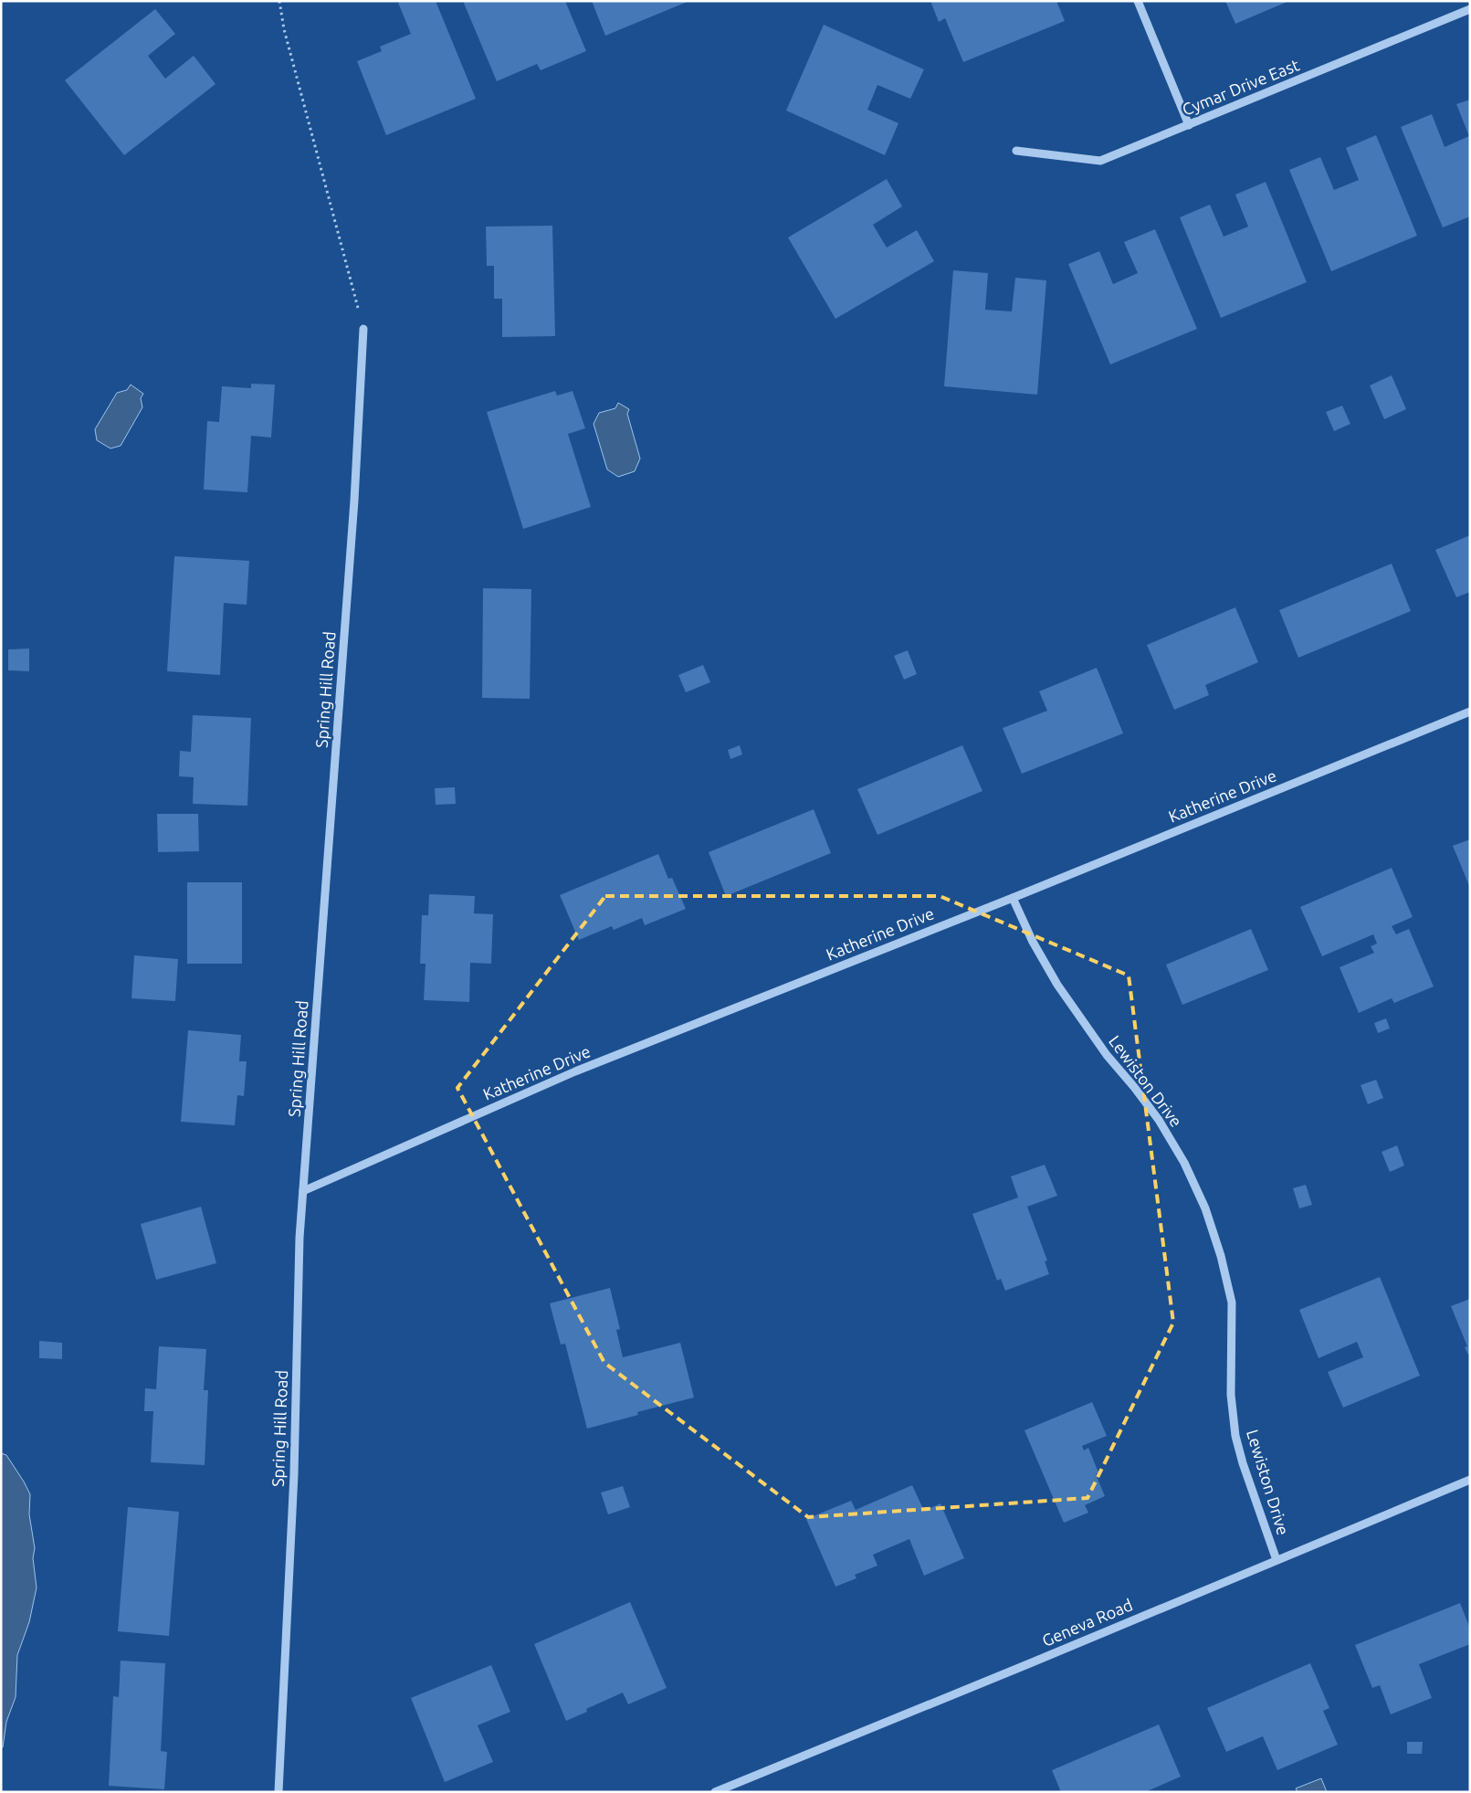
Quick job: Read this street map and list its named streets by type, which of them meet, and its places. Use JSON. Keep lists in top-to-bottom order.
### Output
{
  "streets": {
    "street": [
      "Cymar Drive East",
      "Spring Hill Road",
      "Katherine Drive",
      "Lewiston Drive",
      "Geneva Road"
    ]
  },
  "crossings": [
    ["Spring Hill Road", "Katherine Drive"],
    ["Katherine Drive", "Lewiston Drive"],
    ["Lewiston Drive", "Geneva Road"]
  ]
}
